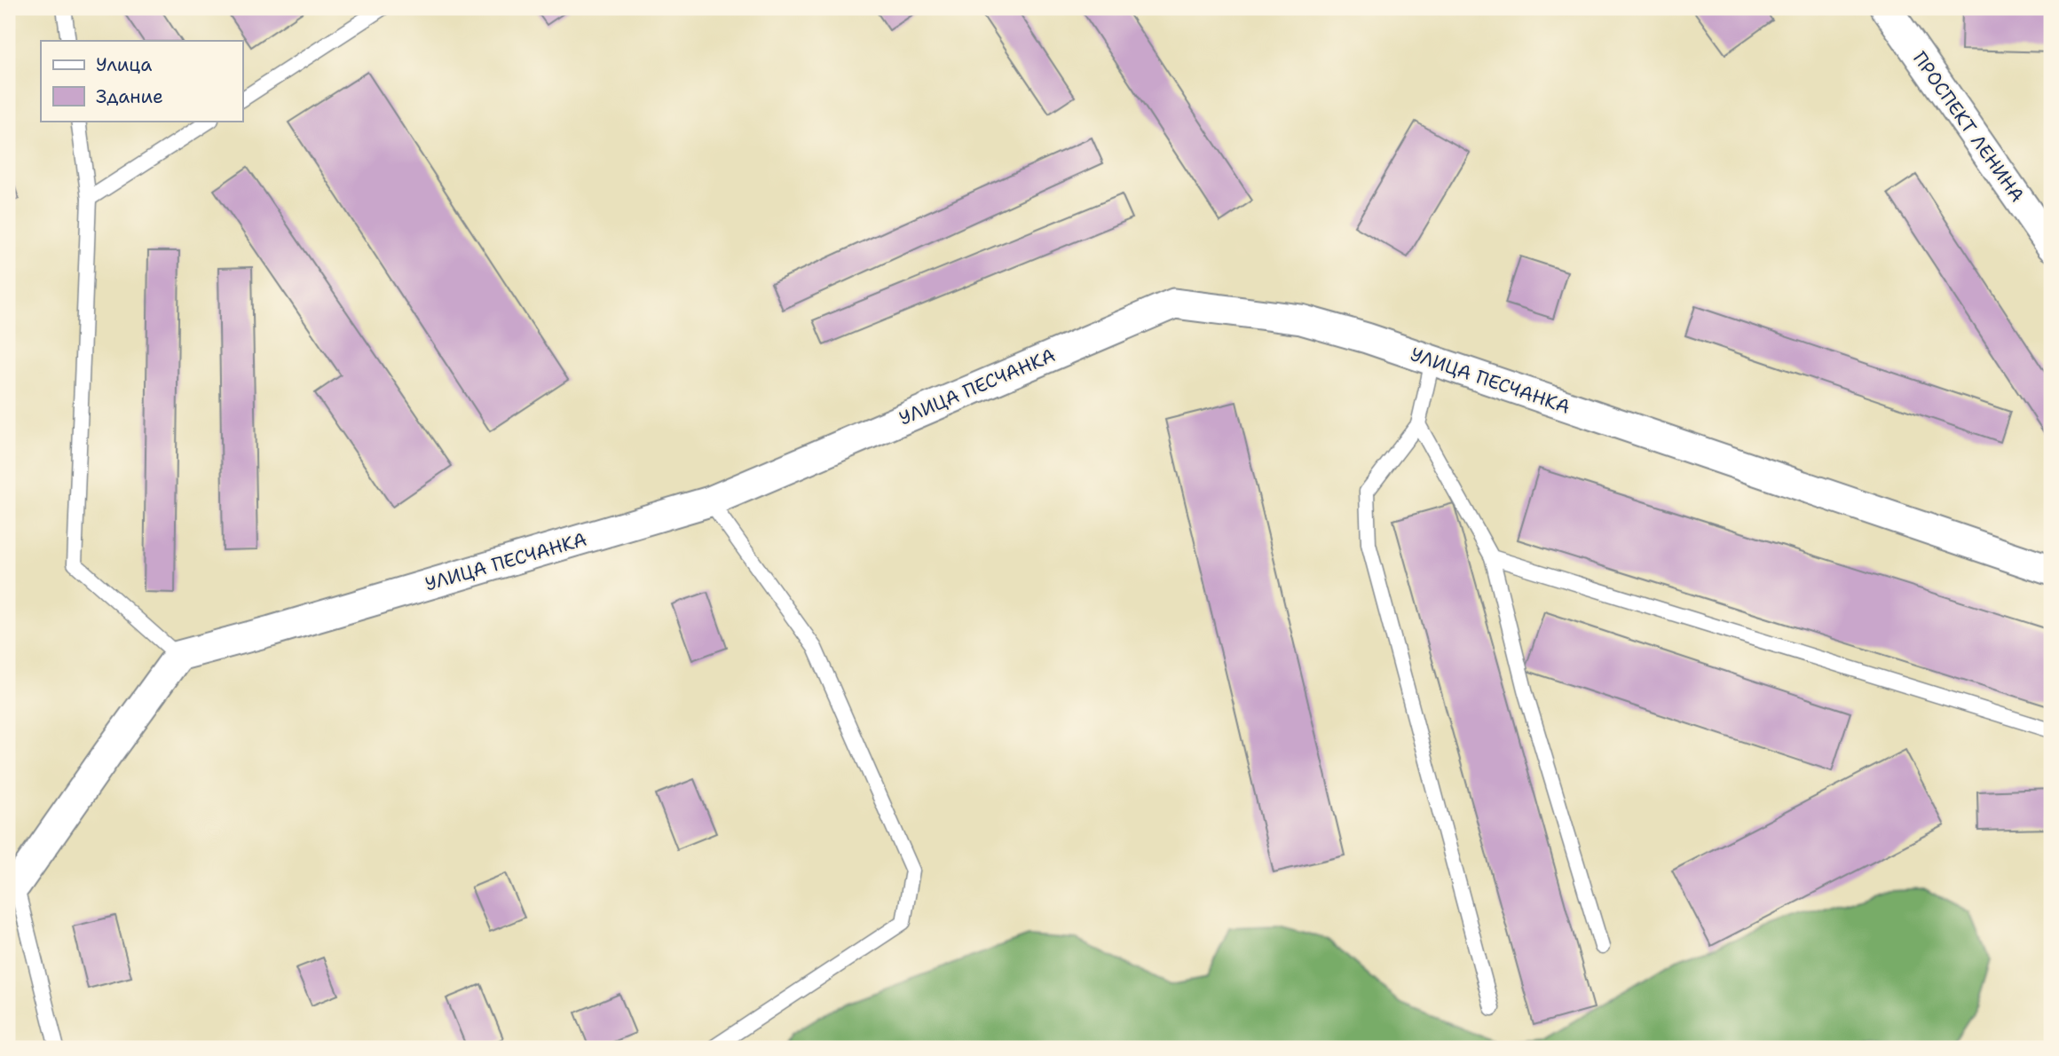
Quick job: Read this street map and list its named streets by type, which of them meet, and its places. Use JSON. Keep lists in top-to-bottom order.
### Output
{
  "streets": {
    "street": ["ПРОСПЕКТ ЛЕНИНА", "УЛИЦА ПЕСЧАНКА"]
  },
  "legend": ["Улица", "Здание"]
}
